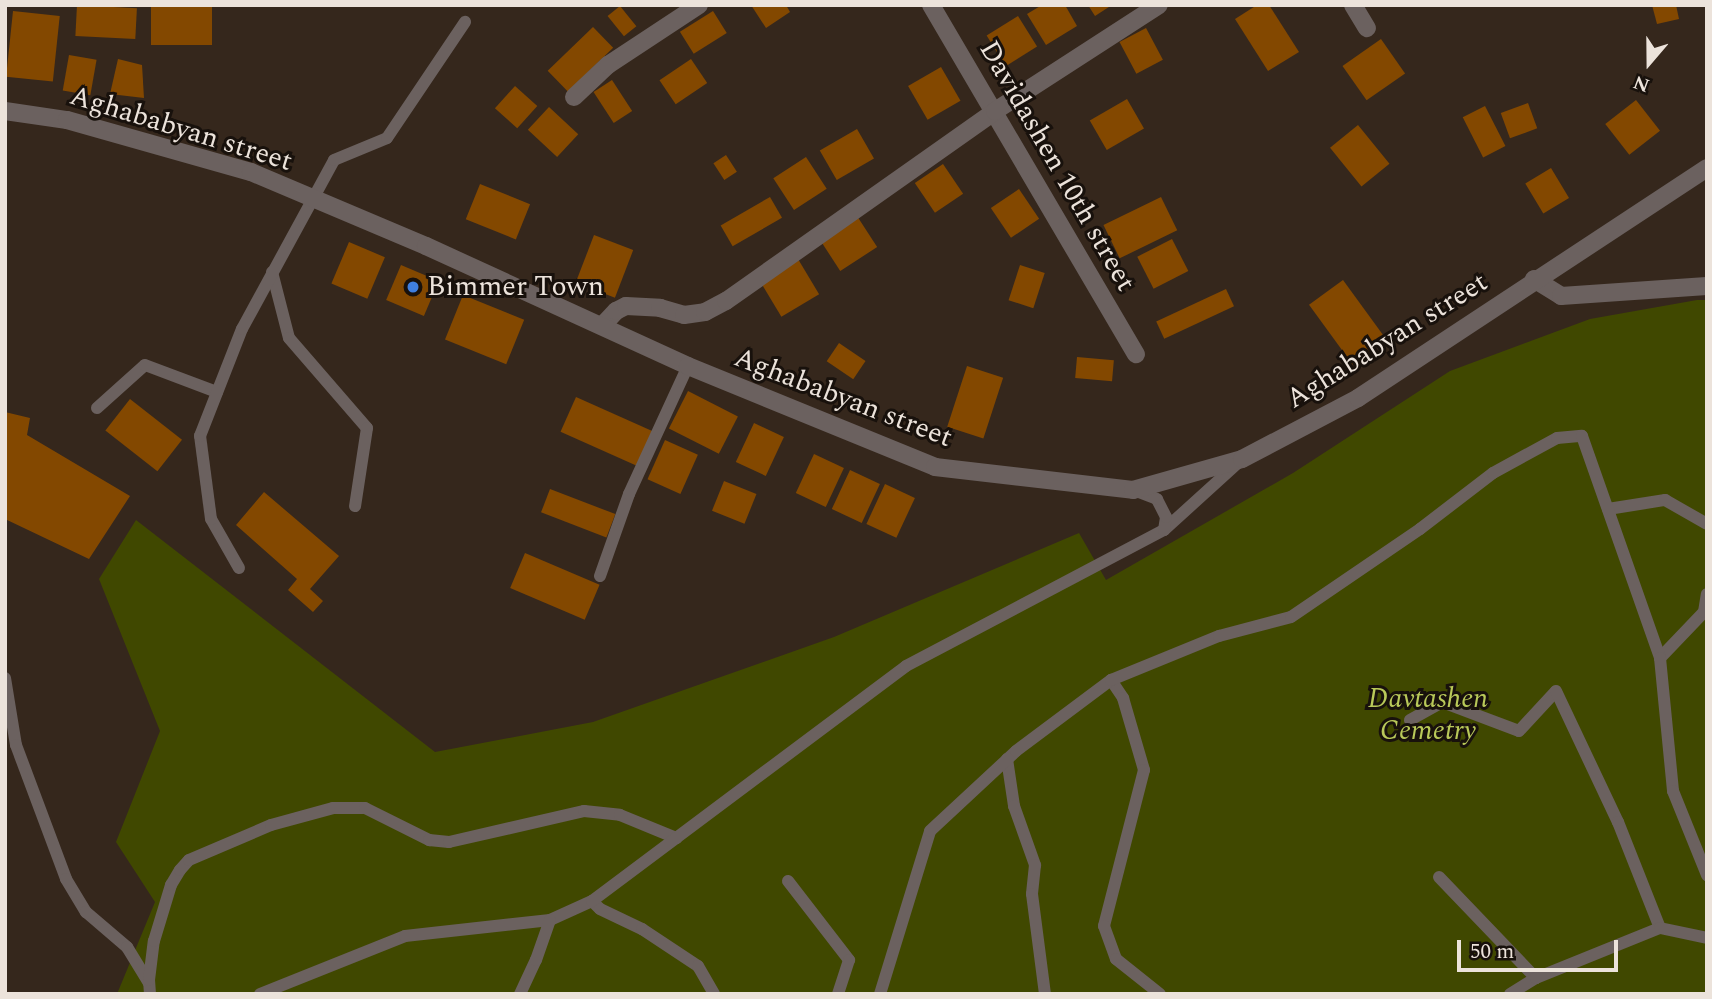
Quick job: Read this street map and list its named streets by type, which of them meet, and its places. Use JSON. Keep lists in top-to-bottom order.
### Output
{
  "streets": {
    "street": ["Aghababyan street", "Davidashen 10th street"]
  },
  "parks": ["Davtashen Cemetry"],
  "places": ["Bimmer Town"],
  "scale_bar": "50 m",
  "north": "bottom"
}
